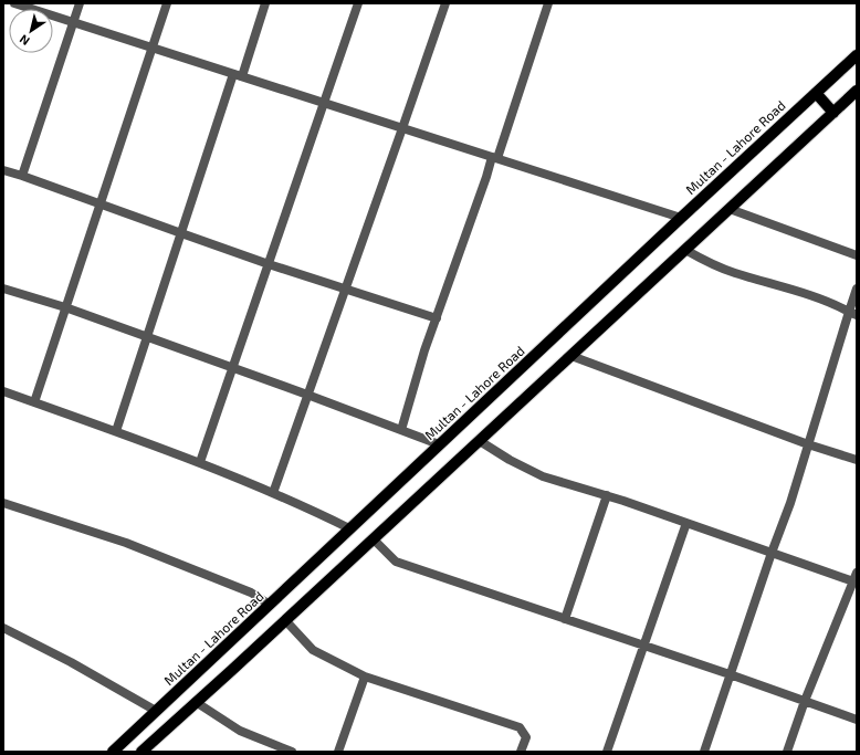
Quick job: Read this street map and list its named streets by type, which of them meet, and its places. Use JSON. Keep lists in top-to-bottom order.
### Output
{
  "streets": {
    "main road": ["Multan - Lahore Road"]
  },
  "north": "bottom left"
}
